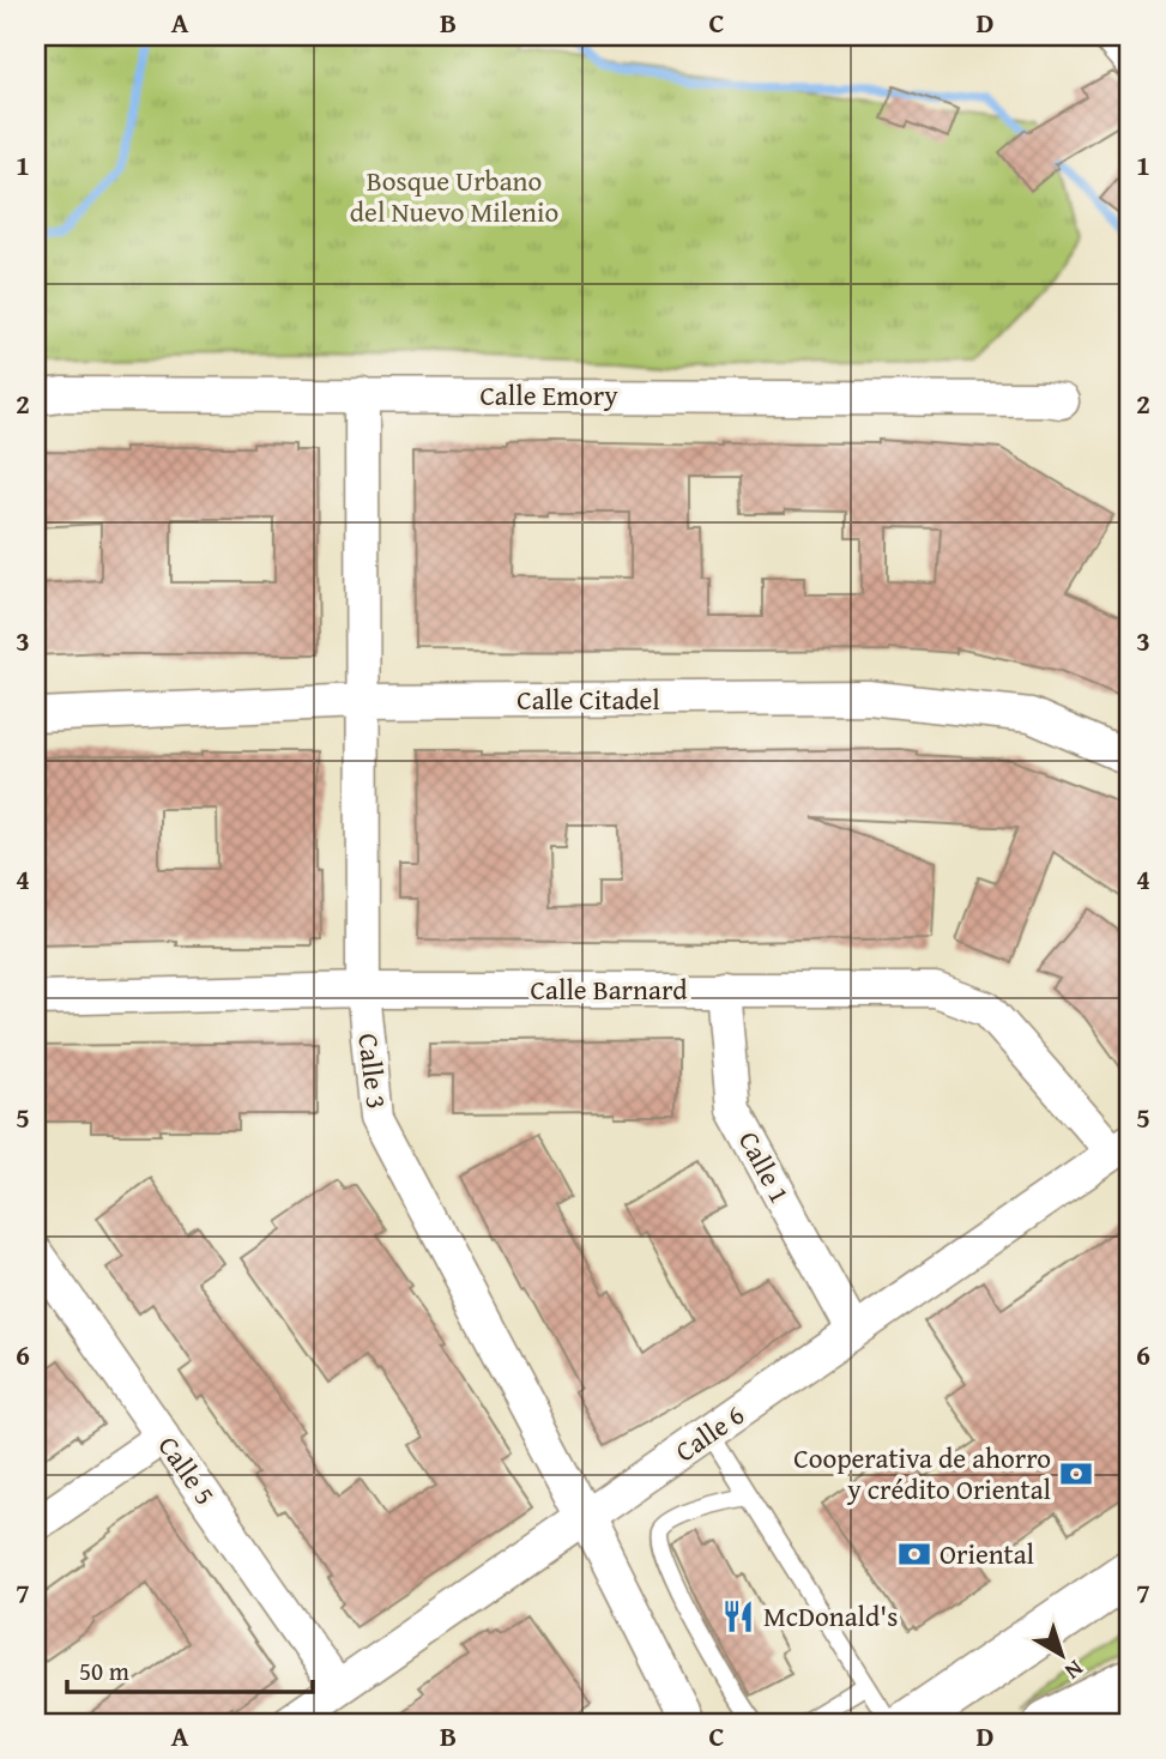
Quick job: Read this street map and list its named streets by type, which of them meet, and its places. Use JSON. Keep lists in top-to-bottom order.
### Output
{
  "streets": {
    "street": [
      "Calle Emory",
      "Calle Citadel",
      "Calle Barnard",
      "Calle 3",
      "Calle 1",
      "Calle 6",
      "Calle 5"
    ]
  },
  "crossings": [
    ["Calle Emory", "Calle 3"],
    ["Calle Citadel", "Calle 3"],
    ["Calle Barnard", "Calle 3"],
    ["Calle Barnard", "Calle 1"],
    ["Calle Barnard", "Calle 6"],
    ["Calle 3", "Calle 6"],
    ["Calle 1", "Calle 6"],
    ["Calle 6", "Calle 5"]
  ],
  "parks": ["Bosque Urbano del Nuevo Milenio"],
  "places": {
    "bank": ["Cooperativa de ahorro y crédito Oriental", "Oriental"],
    "restaurant": ["McDonald's"]
  },
  "scale_bar": "50 m",
  "north": "bottom right",
  "grid": {
    "columns": [
      "A",
      "B",
      "C",
      "D"
    ],
    "rows": [
      "1",
      "2",
      "3",
      "4",
      "5",
      "6",
      "7"
    ]
  }
}
